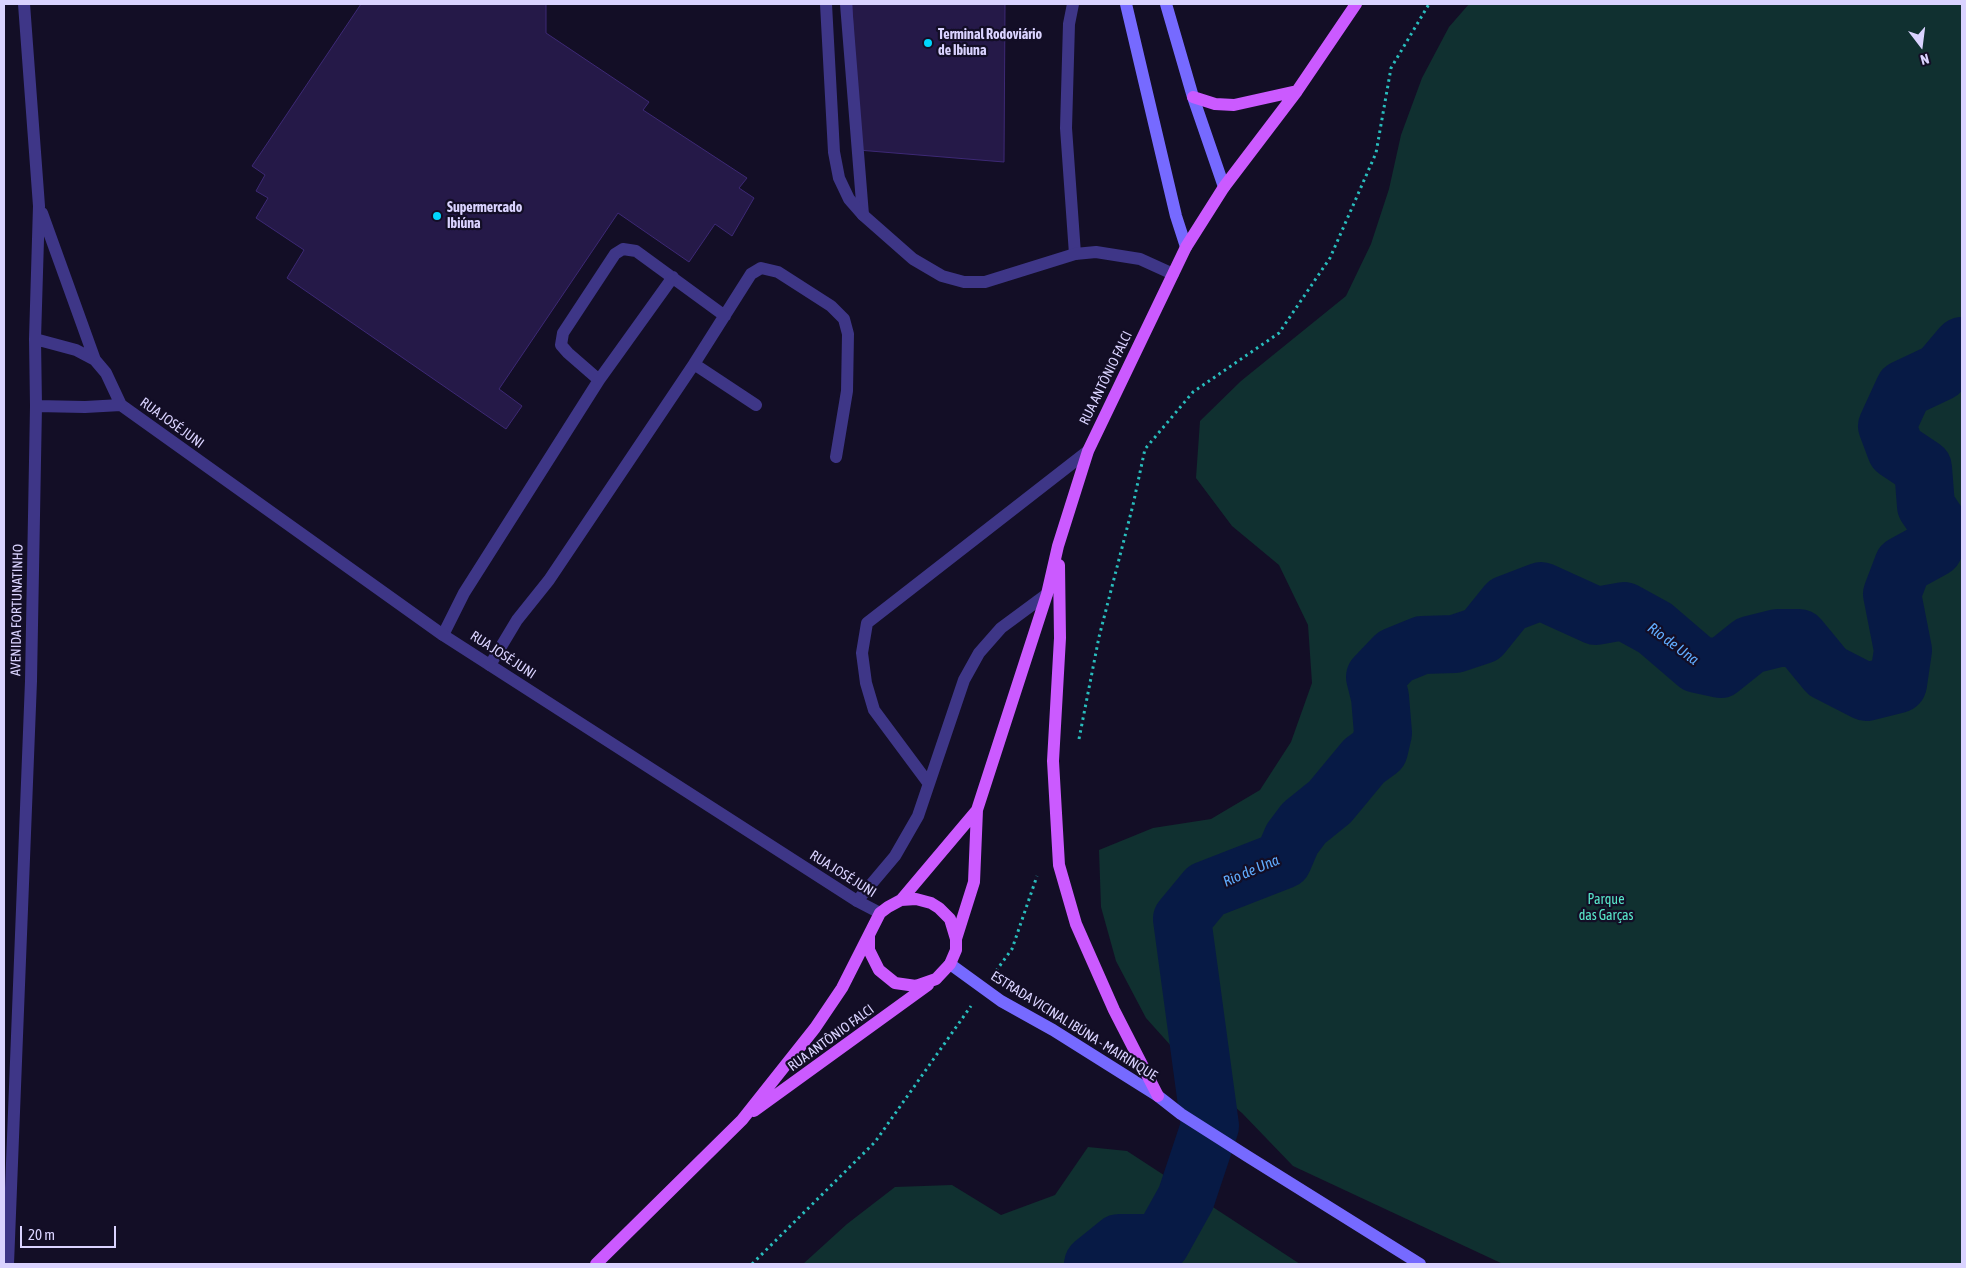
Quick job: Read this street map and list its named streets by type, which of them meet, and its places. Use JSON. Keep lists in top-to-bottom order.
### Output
{
  "streets": {
    "main road": ["RUA ANTÔNIO FALCI", "ESTRADA VICINAL IBÚNA - MAIRINQUE"],
    "street": ["RUA JOSÉ JUNI", "AVENIDA FORTUNATINHO"]
  },
  "crossings": [
    ["RUA ANTÔNIO FALCI", "RUA JOSÉ JUNI"],
    ["RUA ANTÔNIO FALCI", "ESTRADA VICINAL IBÚNA - MAIRINQUE"],
    ["RUA JOSÉ JUNI", "AVENIDA FORTUNATINHO"],
    ["RUA JOSÉ JUNI", "ESTRADA VICINAL IBÚNA - MAIRINQUE"]
  ],
  "water": ["Rio de Una"],
  "parks": ["Parque das Garças"],
  "places": ["Terminal Rodoviário de Ibiuna", "Supermercado Ibiúna"],
  "scale_bar": "20 m",
  "north": "bottom"
}
